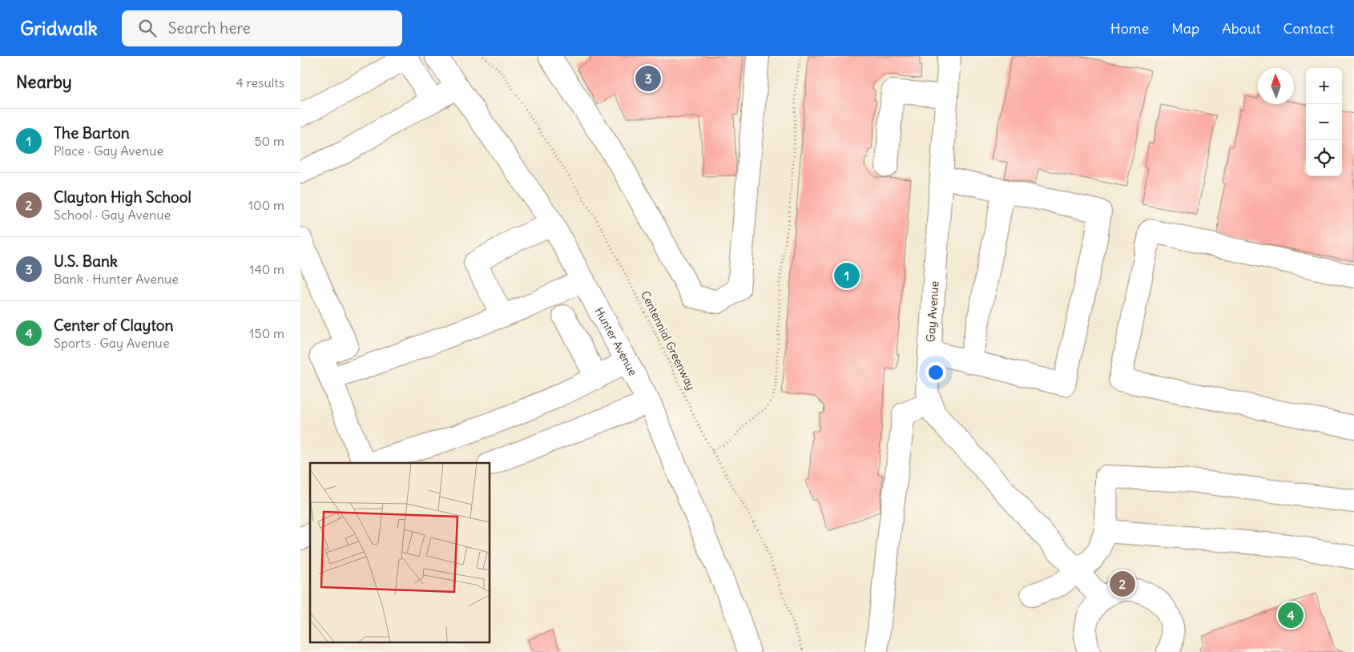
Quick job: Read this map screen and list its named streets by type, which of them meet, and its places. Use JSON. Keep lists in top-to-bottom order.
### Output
{
  "streets": {
    "street": ["Gay Avenue", "Hunter Avenue"],
    "path": ["Centennial Greenway"]
  },
  "north": "top",
  "page": {
    "header": "Gridwalk",
    "search": "Search here",
    "nav": [
      "Home",
      "Map",
      "About",
      "Contact"
    ],
    "heading": ["Nearby", "4 results"],
    "pins": [
      "3",
      "1",
      "2",
      "4"
    ],
    "map_buttons": ["+", "−"],
    "list": [
      {
        "mark": "1",
        "name": "The Barton",
        "note": "Place · Gay Avenue",
        "value": "50 m"
      },
      {
        "mark": "2",
        "name": "Clayton High School",
        "note": "School · Gay Avenue",
        "value": "100 m"
      },
      {
        "mark": "3",
        "name": "U.S. Bank",
        "note": "Bank · Hunter Avenue",
        "value": "140 m"
      },
      {
        "mark": "4",
        "name": "Center of Clayton",
        "note": "Sports · Gay Avenue",
        "value": "150 m"
      }
    ]
  }
}
